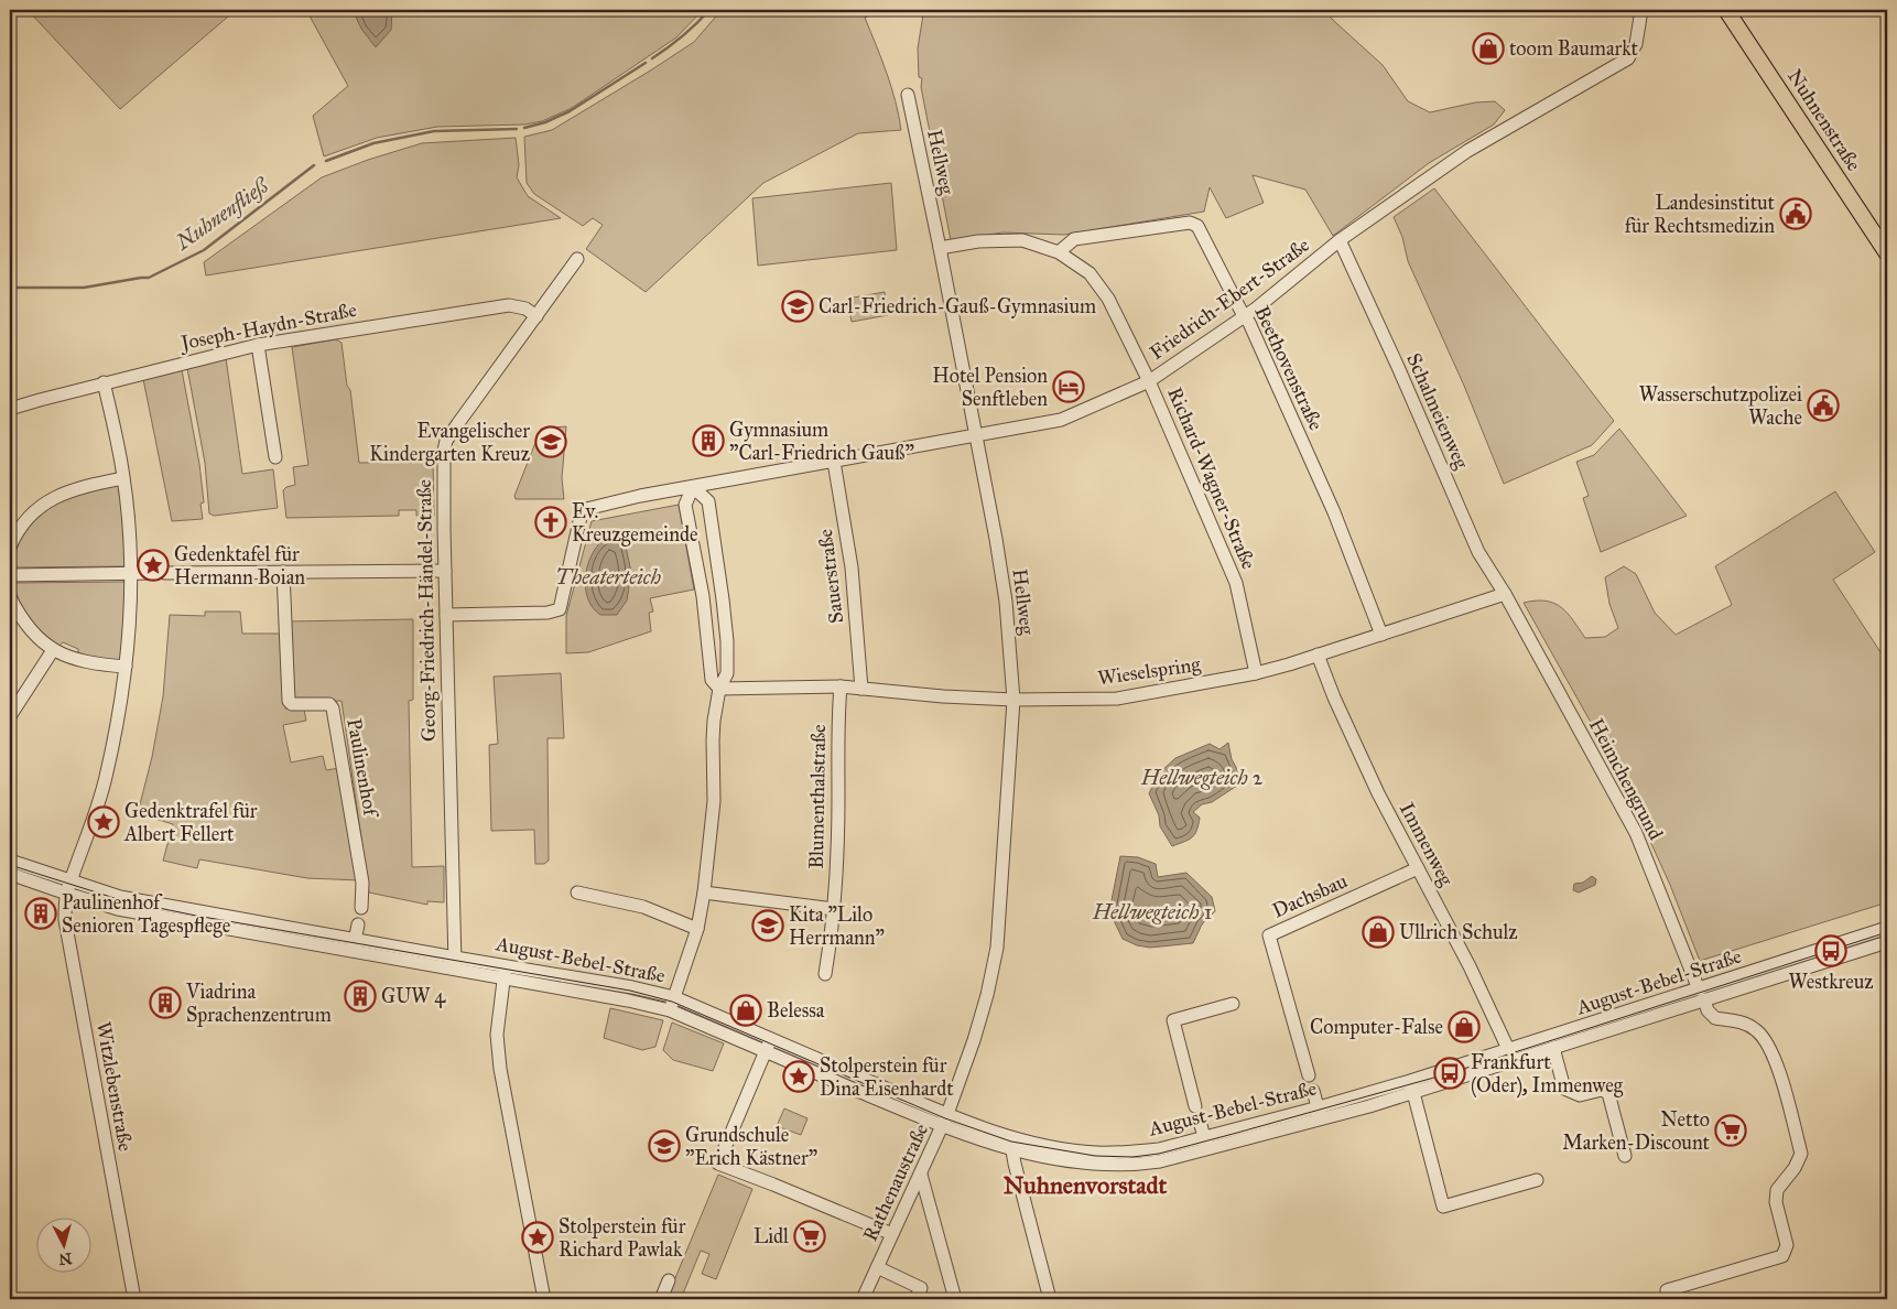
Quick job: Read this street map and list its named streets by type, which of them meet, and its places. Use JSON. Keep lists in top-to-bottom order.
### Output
{
  "streets": {
    "main road": ["Nuhnenstraße"],
    "street": [
      "Hellweg",
      "Friedrich-Ebert-Straße",
      "Joseph-Haydn-Straße",
      "Beethovenstraße",
      "Schalmeienweg",
      "Richard-Wagner-Straße",
      "Sauerstraße",
      "Georg-Friedrich-Händel-Straße",
      "Wieselspring",
      "Paulinenhof",
      "Heimchengrund",
      "Blumenthalstraße",
      "Immenweg",
      "Dachsbau",
      "August-Bebel-Straße",
      "Witzlebenstraße",
      "Rathenaustraße"
    ]
  },
  "crossings": [
    ["Hellweg", "Friedrich-Ebert-Straße"],
    ["Hellweg", "Richard-Wagner-Straße"],
    ["Hellweg", "Wieselspring"],
    ["Hellweg", "August-Bebel-Straße"],
    ["Hellweg", "Rathenaustraße"],
    ["Friedrich-Ebert-Straße", "Beethovenstraße"],
    ["Friedrich-Ebert-Straße", "Schalmeienweg"],
    ["Friedrich-Ebert-Straße", "Richard-Wagner-Straße"],
    ["Friedrich-Ebert-Straße", "Sauerstraße"],
    ["Friedrich-Ebert-Straße", "Georg-Friedrich-Händel-Straße"],
    ["Joseph-Haydn-Straße", "Georg-Friedrich-Händel-Straße"],
    ["Joseph-Haydn-Straße", "Witzlebenstraße"],
    ["Beethovenstraße", "Richard-Wagner-Straße"],
    ["Beethovenstraße", "Wieselspring"],
    ["Schalmeienweg", "Wieselspring"],
    ["Schalmeienweg", "Heimchengrund"],
    ["Richard-Wagner-Straße", "Wieselspring"],
    ["Sauerstraße", "Wieselspring"],
    ["Georg-Friedrich-Händel-Straße", "August-Bebel-Straße"],
    ["Wieselspring", "Heimchengrund"],
    ["Wieselspring", "Blumenthalstraße"],
    ["Wieselspring", "Immenweg"],
    ["Heimchengrund", "August-Bebel-Straße"],
    ["Immenweg", "Dachsbau"],
    ["Immenweg", "August-Bebel-Straße"],
    ["August-Bebel-Straße", "Witzlebenstraße"],
    ["August-Bebel-Straße", "Rathenaustraße"]
  ],
  "districts": ["Nuhnenvorstadt"],
  "water": [
    "Nuhnenfließ",
    "Theaterteich",
    "Hellwegteich 2",
    "Hellwegteich 1"
  ],
  "places": {
    "shop": [
      "toom Baumarkt",
      "Ullrich Schulz",
      "Belessa",
      "Computer-False"
    ],
    "public building": ["Landesinstitut für Rechtsmedizin", "Wasserschutzpolizei Wache"],
    "school or university": [
      "Carl-Friedrich-Gauß-Gymnasium",
      "Evangelischer Kindergarten Kreuz",
      "Kita \"Lilo Herrmann\"",
      "Grundschule \"Erich Kästner\""
    ],
    "hotel": ["Hotel Pension Senftleben"],
    "building": [
      "Gymnasium \"Carl-Friedrich Gauß\"",
      "Paulinenhof Senioren Tagespflege",
      "GUW 4",
      "Viadrina Sprachenzentrum"
    ],
    "church": ["Ev. Kreuzgemeinde"],
    "place": [
      "Gedenktafel für Hermann Boian",
      "Gedenktrafel für Albert Fellert",
      "Stolperstein für Dina Eisenhardt",
      "Stolperstein für Richard Pawlak"
    ],
    "bus stop": ["Westkreuz", "Frankfurt (Oder), Immenweg"],
    "supermarket": ["Netto Marken-Discount", "Lidl"]
  },
  "north": "bottom"
}
